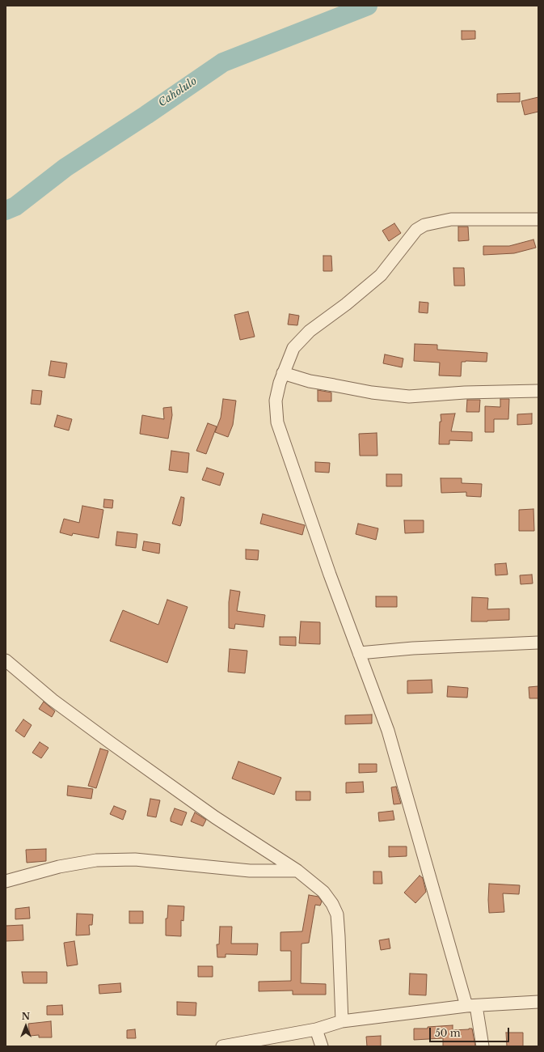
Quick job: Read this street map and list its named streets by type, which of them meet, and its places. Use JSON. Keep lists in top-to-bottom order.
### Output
{
  "water": ["Caholulo"],
  "scale_bar": "50 m",
  "north": "top"
}
